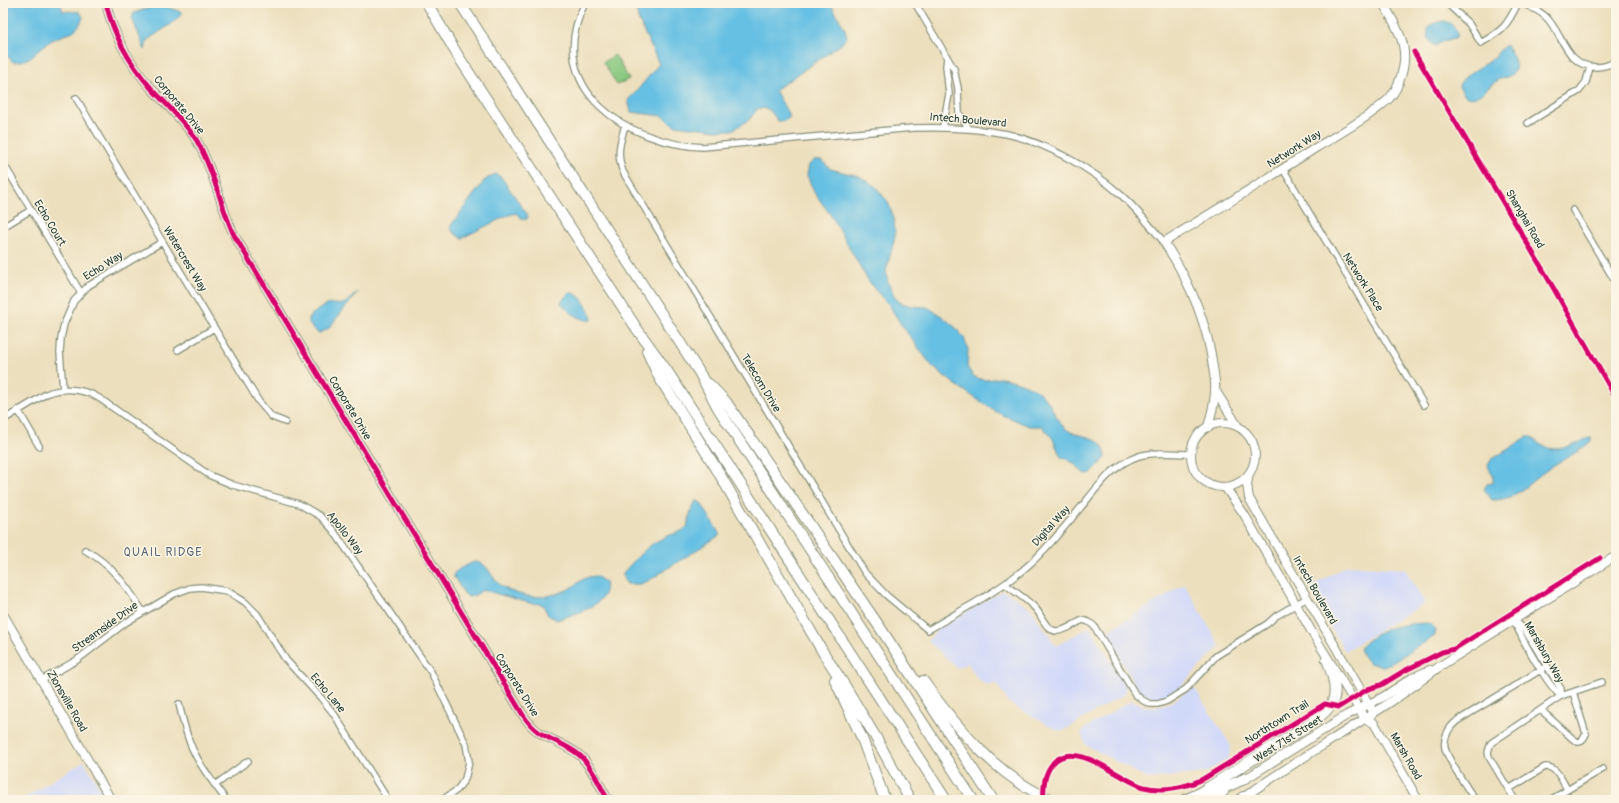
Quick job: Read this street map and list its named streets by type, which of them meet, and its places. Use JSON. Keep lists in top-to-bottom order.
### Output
{
  "streets": {
    "street": [
      "Corporate Drive",
      "Intech Boulevard",
      "Network Way",
      "Echo Court",
      "Watercrest Way",
      "Echo Way",
      "Network Place",
      "Telecom Drive",
      "Digital Way",
      "Apollo Way",
      "Streamside Drive",
      "Marshbury Way",
      "Echo Lane",
      "Zionsville Road",
      "West 71st Street",
      "Marsh Road"
    ],
    "cycle path": ["Shanghai Road", "Northtown Trail"]
  },
  "crossings": [
    ["Intech Boulevard", "Network Way"],
    ["Intech Boulevard", "Telecom Drive"],
    ["Intech Boulevard", "Digital Way"],
    ["Intech Boulevard", "West 71st Street"],
    ["Intech Boulevard", "Marsh Road"],
    ["Network Way", "Network Place"],
    ["Echo Court", "Echo Way"],
    ["Watercrest Way", "Echo Way"],
    ["Echo Way", "Apollo Way"],
    ["Telecom Drive", "Digital Way"],
    ["Streamside Drive", "Echo Lane"],
    ["Streamside Drive", "Zionsville Road"],
    ["Marshbury Way", "West 71st Street"],
    ["West 71st Street", "Marsh Road"]
  ],
  "districts": ["QUAIL RIDGE"]
}
